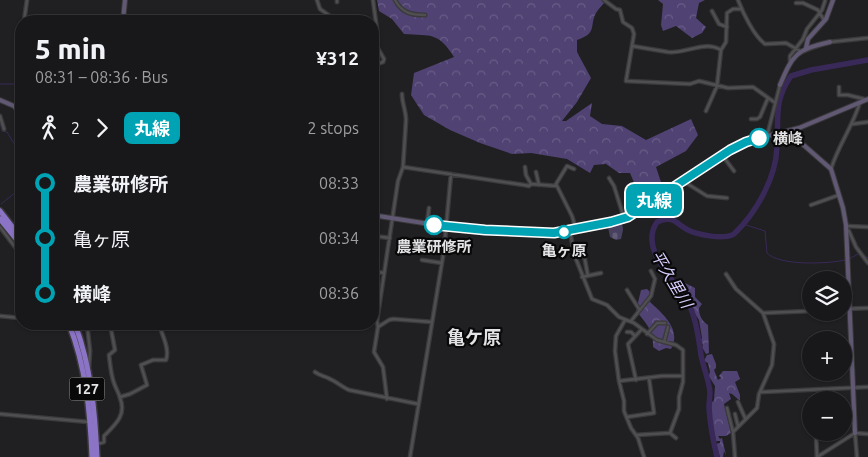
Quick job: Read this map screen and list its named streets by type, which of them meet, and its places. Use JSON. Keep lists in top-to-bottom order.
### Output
{
  "streets": {
    "highway": ["127"]
  },
  "districts": ["亀ケ原"],
  "water": ["平久里川"],
  "places": ["横峰", "農業研修所", "亀ヶ原"],
  "lines": ["bus line 丸線"],
  "page": {
    "on_map": "丸線",
    "heading": ["5 min", "08:31 – 08:36 · Bus", "¥312"],
    "legs": ["2", "丸線", "2 stops"],
    "list": [
      {
        "name": "農業研修所",
        "value": "08:33"
      },
      {
        "name": "亀ヶ原",
        "value": "08:34"
      },
      {
        "name": "横峰",
        "value": "08:36"
      }
    ],
    "map_buttons": ["+", "−"]
  }
}
